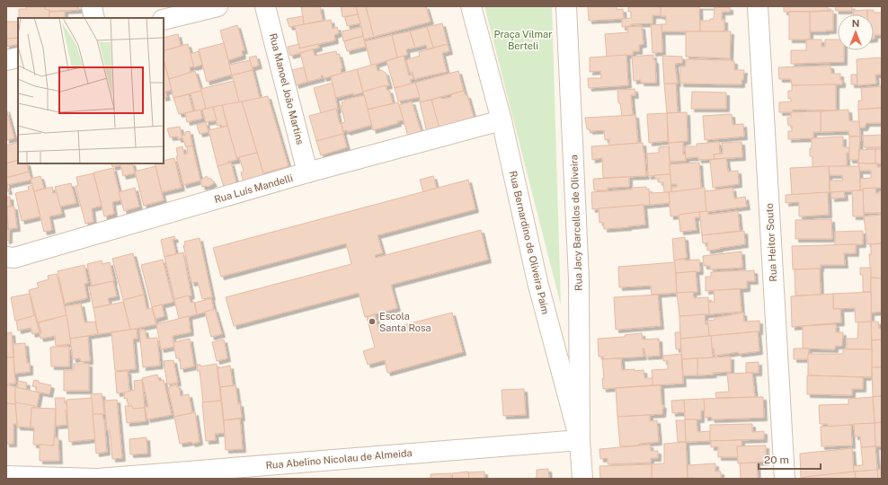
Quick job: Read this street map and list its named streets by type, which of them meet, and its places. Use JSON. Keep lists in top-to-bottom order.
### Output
{
  "streets": {
    "street": [
      "Rua Manoel João Martins",
      "Rua Luís Mandelli",
      "Rua Jacy Barcellos de Oliveira",
      "Rua Bernardino de Oliveira Paim",
      "Rua Heitor Souto",
      "Rua Abelino Nicolau de Almeida"
    ]
  },
  "crossings": [
    ["Rua Manoel João Martins", "Rua Luís Mandelli"],
    ["Rua Luís Mandelli", "Rua Bernardino de Oliveira Paim"],
    ["Rua Jacy Barcellos de Oliveira", "Rua Bernardino de Oliveira Paim"],
    ["Rua Jacy Barcellos de Oliveira", "Rua Abelino Nicolau de Almeida"],
    ["Rua Bernardino de Oliveira Paim", "Rua Abelino Nicolau de Almeida"]
  ],
  "parks": ["Praça Vilmar Berteli"],
  "places": ["Escola Santa Rosa"],
  "scale_bar": "20 m",
  "north": "top"
}
